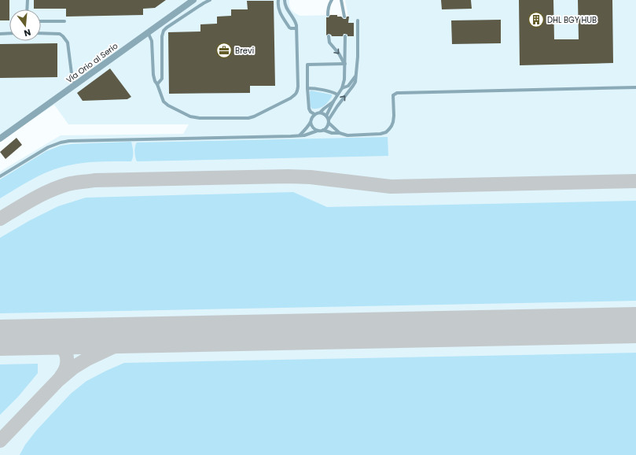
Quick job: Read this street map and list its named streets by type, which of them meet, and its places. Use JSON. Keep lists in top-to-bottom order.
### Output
{
  "streets": {
    "street": ["Via Orio al Serio"]
  },
  "places": {
    "building": ["DHL BGY HUB"],
    "office": ["Brevi"]
  },
  "north": "bottom"
}
